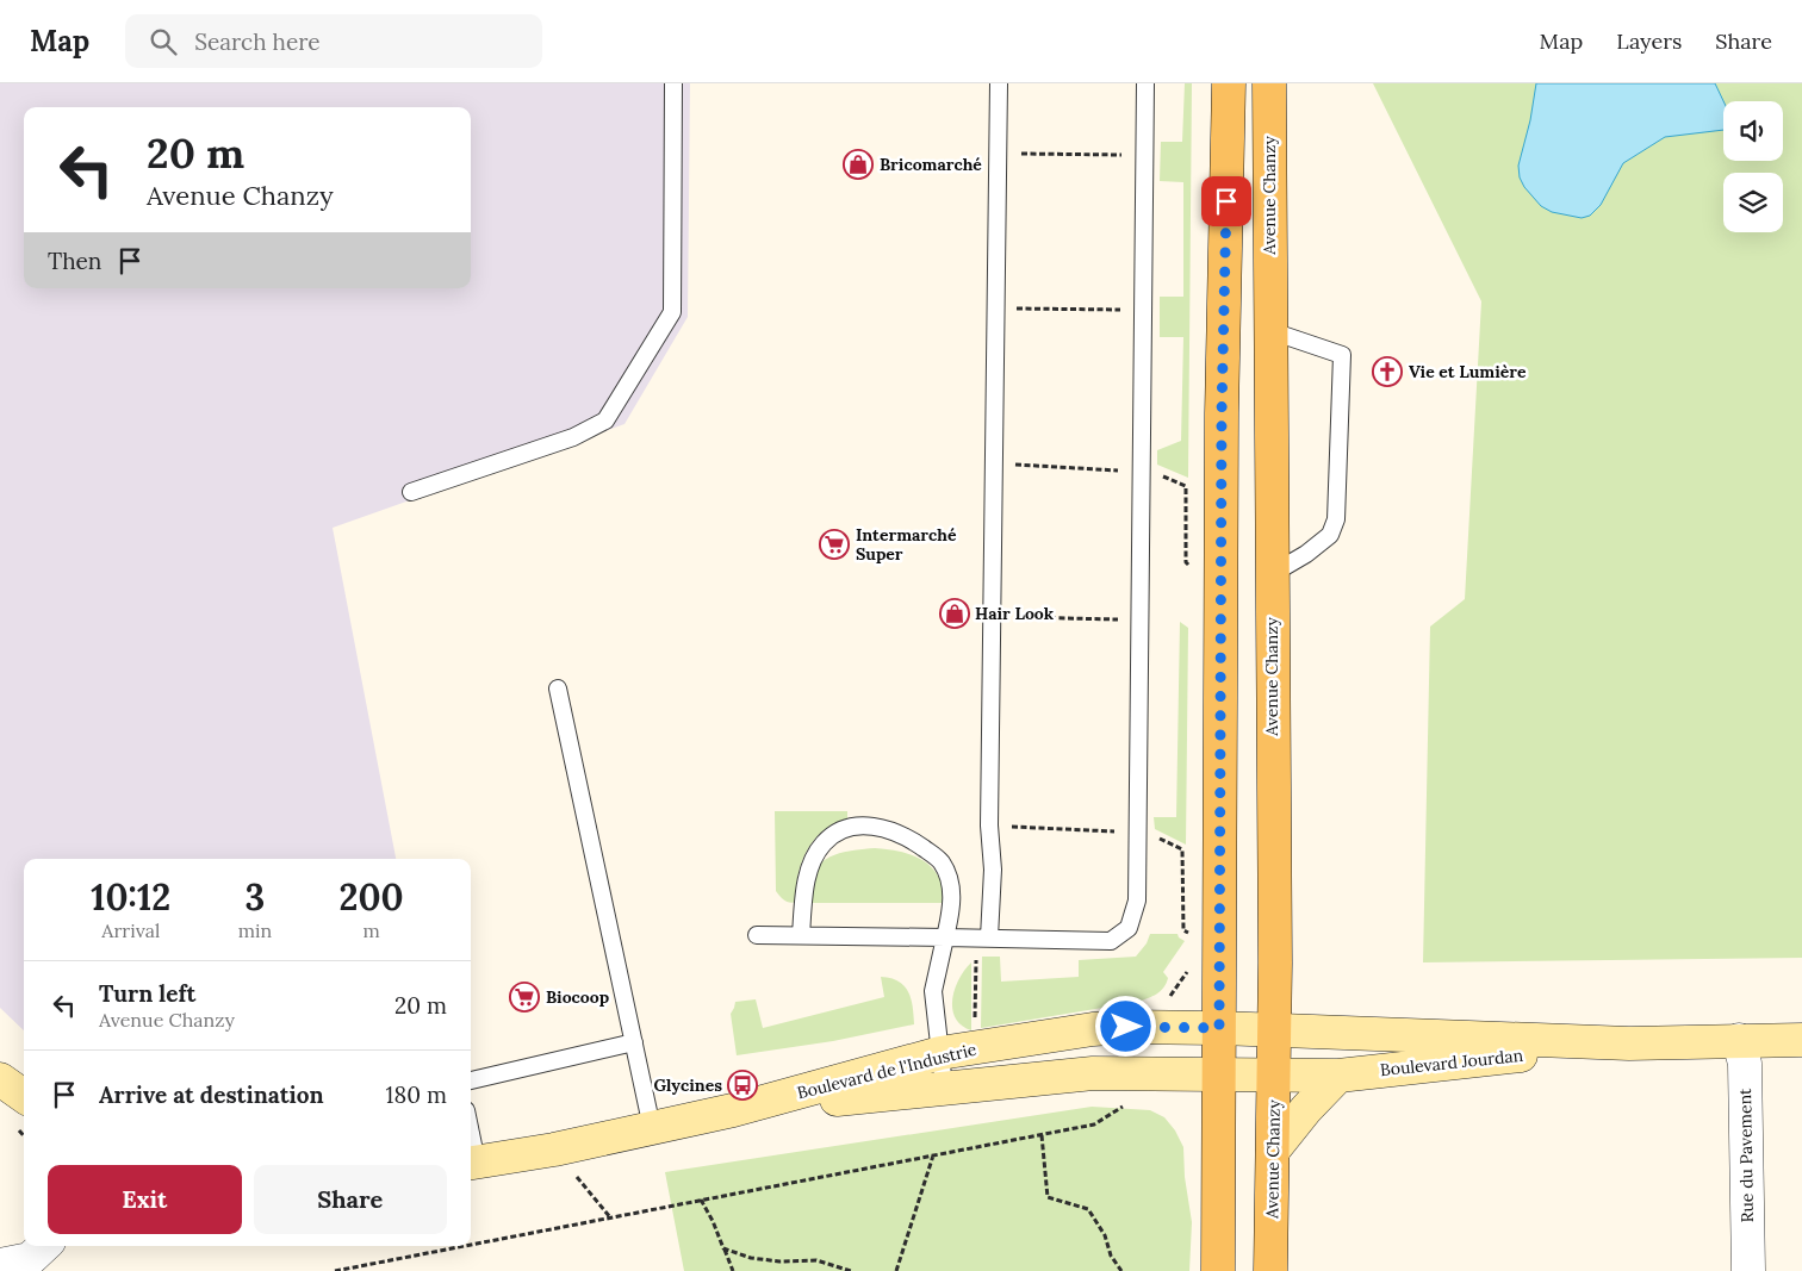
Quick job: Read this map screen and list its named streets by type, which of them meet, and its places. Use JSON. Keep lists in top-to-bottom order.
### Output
{
  "streets": {
    "main road": ["Avenue Chanzy"],
    "street": ["Boulevard Jourdan", "Boulevard de l'Industrie", "Rue du Pavement"]
  },
  "crossings": [
    ["Avenue Chanzy", "Boulevard Jourdan"],
    ["Avenue Chanzy", "Boulevard de l'Industrie"],
    ["Boulevard Jourdan", "Boulevard de l'Industrie"],
    ["Boulevard Jourdan", "Rue du Pavement"]
  ],
  "places": {
    "shop": ["Bricomarché", "Hair Look"],
    "church": ["Vie et Lumière"],
    "supermarket": ["Intermarché Super", "Biocoop"],
    "bus stop": ["Glycines"]
  },
  "page": {
    "header": "Map",
    "search": "Search here",
    "nav": ["Map", "Layers", "Share"],
    "turn": ["20 m", "Avenue Chanzy"],
    "then": "Then",
    "eta": [
      "10:12",
      "Arrival",
      "3",
      "min",
      "200",
      "m"
    ],
    "list": [
      {
        "name": "Turn left",
        "note": "Avenue Chanzy",
        "value": "20 m"
      },
      {
        "name": "Arrive at destination",
        "value": "180 m"
      }
    ],
    "buttons": ["Exit", "Share"]
  }
}
